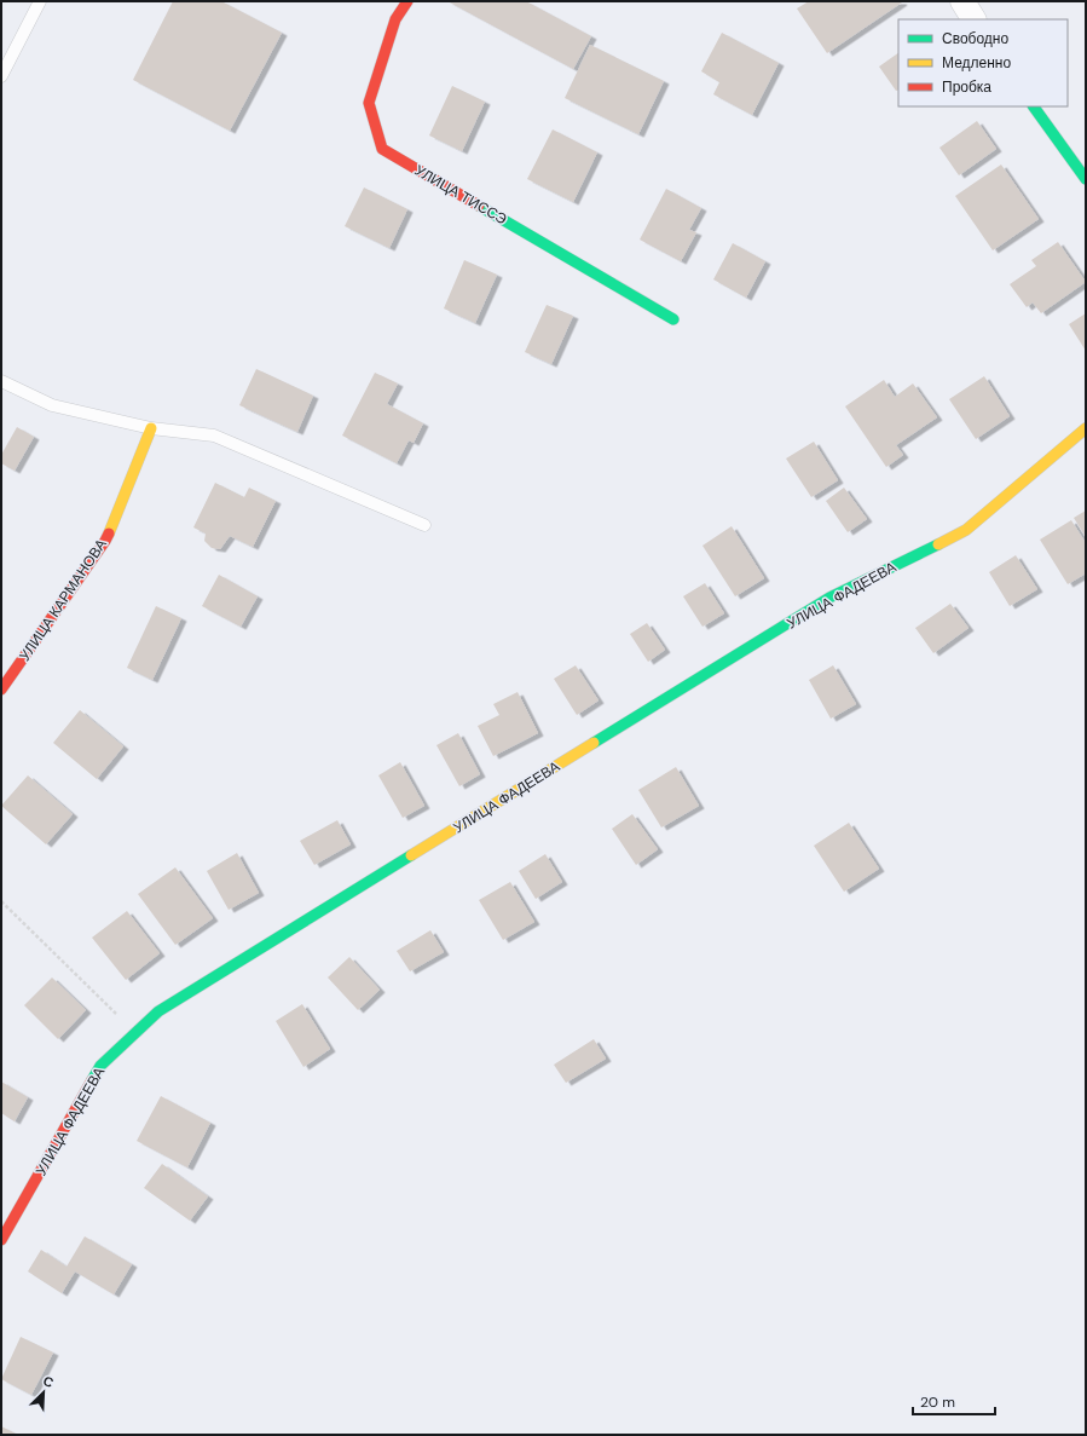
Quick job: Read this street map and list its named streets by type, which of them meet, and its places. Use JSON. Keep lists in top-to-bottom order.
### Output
{
  "streets": {
    "street": ["УЛИЦА ТИССЭ", "УЛИЦА ФАДЕЕВА", "УЛИЦА КАРМАНОВА"]
  },
  "legend": ["Свободно", "Медленно", "Пробка"],
  "scale_bar": "20 m",
  "north": "top right"
}
